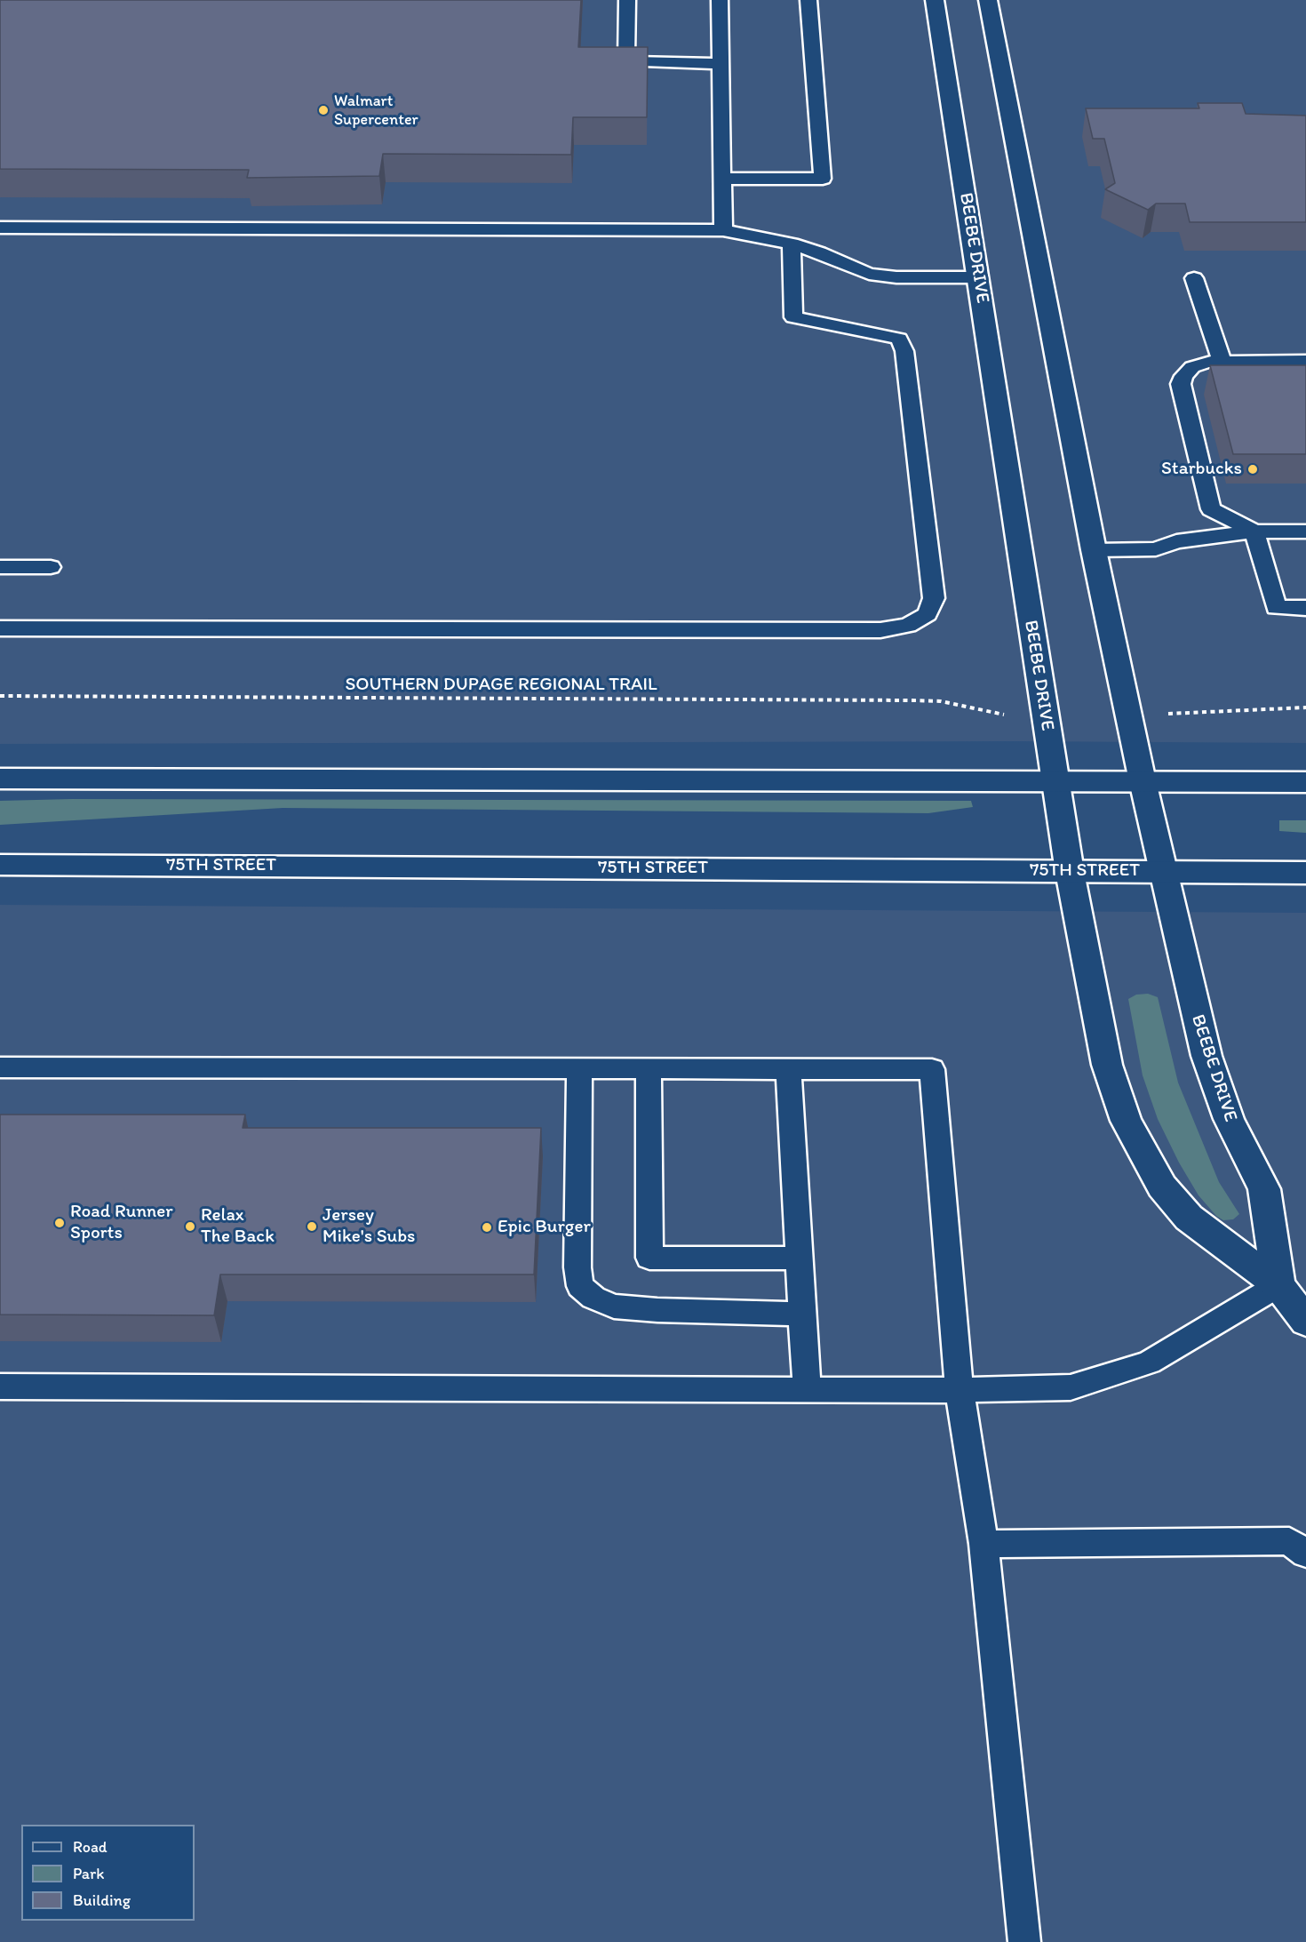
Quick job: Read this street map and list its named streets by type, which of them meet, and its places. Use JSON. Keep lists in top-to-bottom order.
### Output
{
  "streets": {
    "street": ["BEEBE DRIVE", "75TH STREET"],
    "path": ["SOUTHERN DUPAGE REGIONAL TRAIL"]
  },
  "crossings": [
    ["BEEBE DRIVE", "75TH STREET"]
  ],
  "places": [
    "Walmart Supercenter",
    "Starbucks",
    "Road Runner Sports",
    "Relax The Back",
    "Jersey Mike's Subs",
    "Epic Burger"
  ],
  "legend": ["Road", "Park", "Building"]
}
